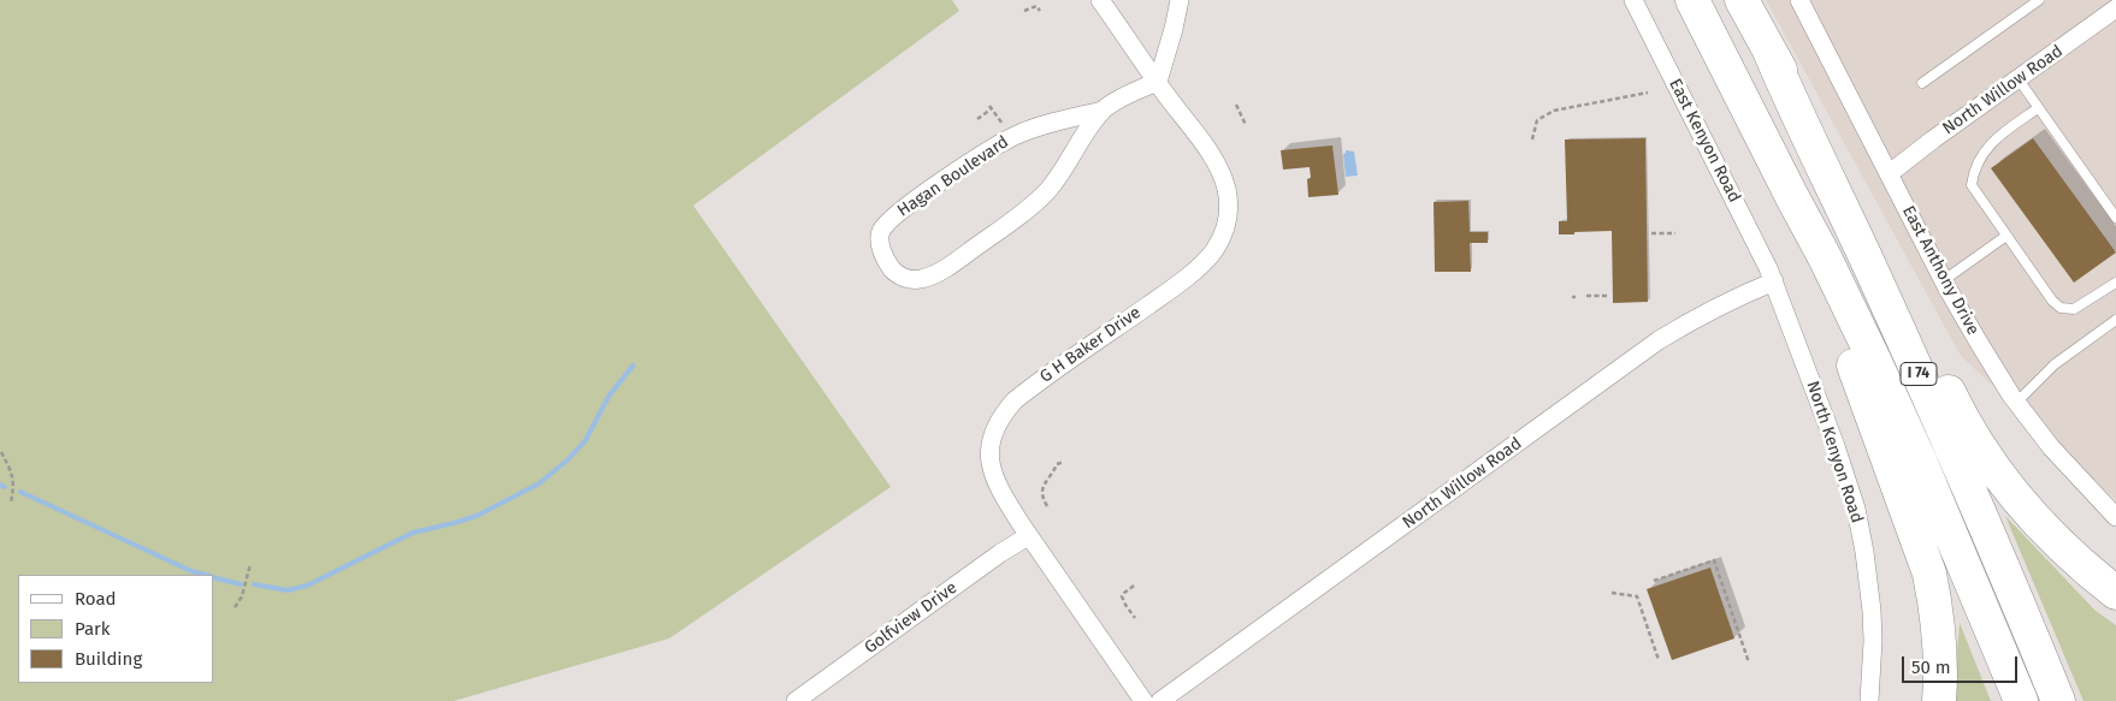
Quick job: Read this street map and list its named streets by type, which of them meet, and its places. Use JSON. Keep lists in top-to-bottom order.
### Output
{
  "streets": {
    "highway": ["I 74"],
    "street": [
      "North Willow Road",
      "East Kenyon Road",
      "Hagan Boulevard",
      "East Anthony Drive",
      "G H Baker Drive",
      "North Kenyon Road",
      "Golfview Drive"
    ]
  },
  "crossings": [
    ["North Willow Road", "East Kenyon Road"],
    ["North Willow Road", "East Anthony Drive"],
    ["North Willow Road", "North Kenyon Road"],
    ["East Kenyon Road", "North Kenyon Road"],
    ["Hagan Boulevard", "G H Baker Drive"],
    ["G H Baker Drive", "Golfview Drive"]
  ],
  "legend": ["Road", "Park", "Building"],
  "scale_bar": "50 m"
}
